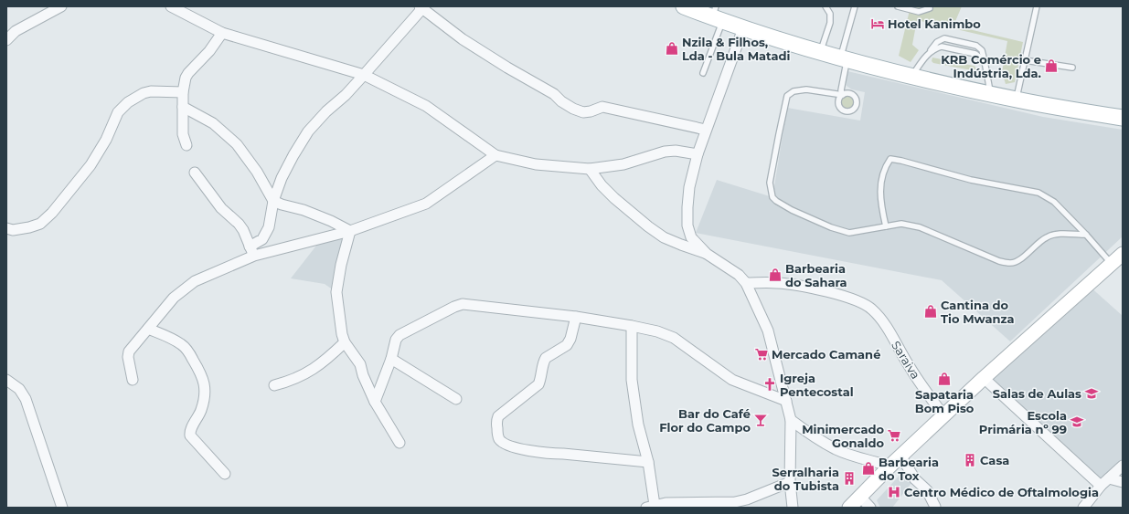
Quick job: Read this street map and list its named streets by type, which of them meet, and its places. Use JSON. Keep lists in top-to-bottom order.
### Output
{
  "places": {
    "hotel": ["Hotel Kanimbo"],
    "shop": [
      "Nzila & Filhos, Lda - Bula Matadi",
      "KRB Comércio e Indústria, Lda.",
      "Barbearia do Sahara",
      "Cantina do Tio Mwanza",
      "Sapataria Bom Piso",
      "Barbearia do Tox"
    ],
    "supermarket": ["Mercado Camané", "Minimercado Gonaldo"],
    "church": ["Igreja Pentecostal"],
    "school or university": ["Salas de Aulas", "Escola Primária nº 99"],
    "bar": ["Bar do Café Flor do Campo"],
    "building": ["Casa", "Serralharia do Tubista"],
    "hospital": ["Centro Médico de Oftalmologia"]
  }
}
